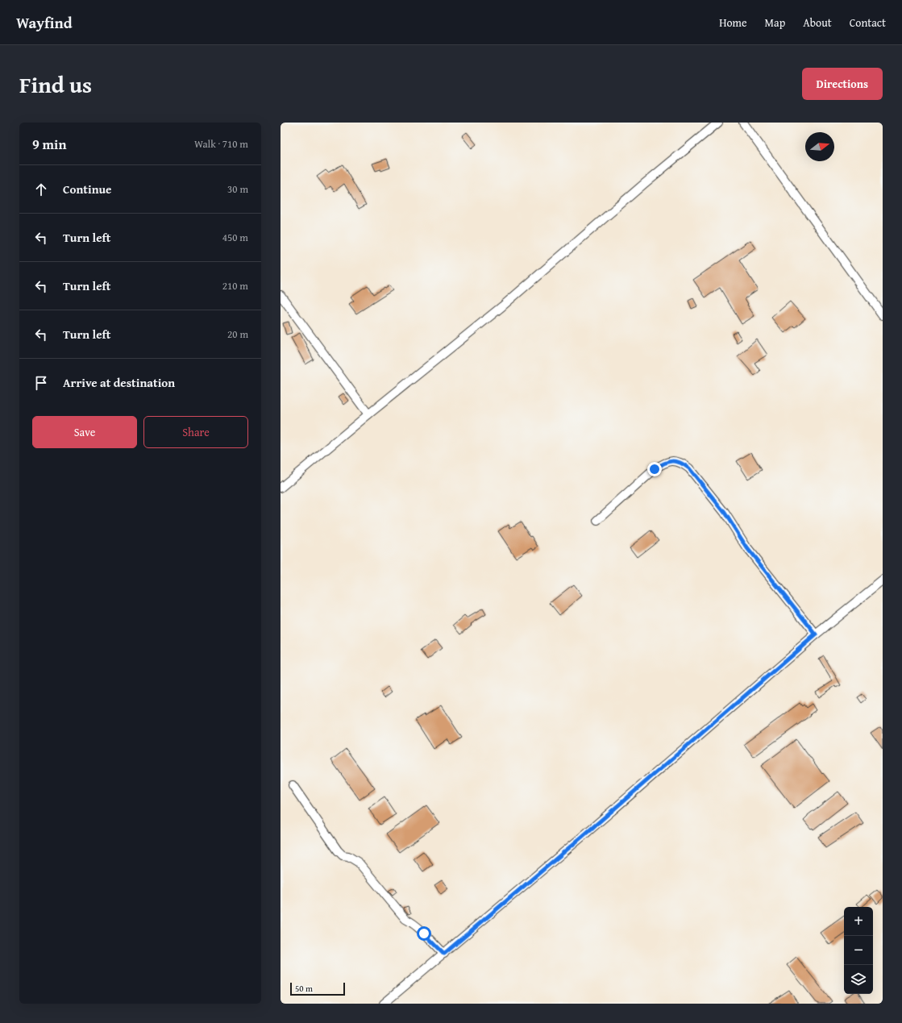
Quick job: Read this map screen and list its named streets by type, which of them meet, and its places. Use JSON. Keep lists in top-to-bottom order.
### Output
{
  "scale_bar": "50 m",
  "north": "right",
  "page": {
    "header": "Wayfind",
    "nav": [
      "Home",
      "Map",
      "About",
      "Contact"
    ],
    "title": "Find us",
    "buttons": [
      "Directions",
      ["Save", "Share"]
    ],
    "heading": ["9 min", "Walk · 710 m"],
    "list": [
      ["Continue", "30 m"],
      ["Turn left", "450 m"],
      ["Turn left", "210 m"],
      ["Turn left", "20 m"],
      "Arrive at destination"
    ],
    "map_buttons": ["+", "−"],
    "scale": "50 m"
  }
}
